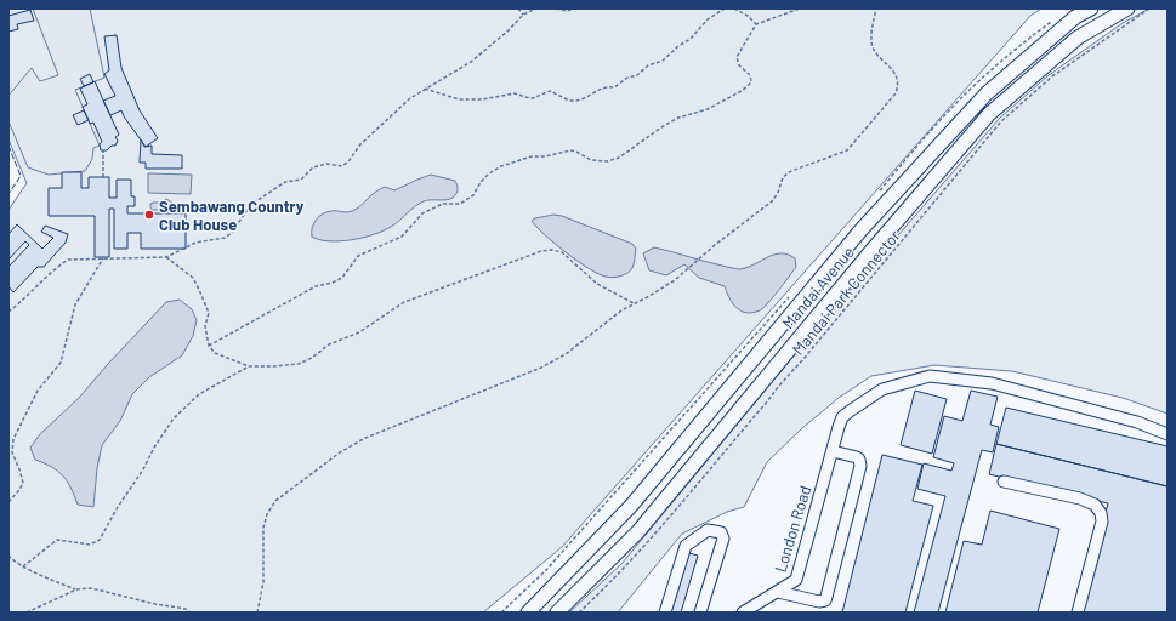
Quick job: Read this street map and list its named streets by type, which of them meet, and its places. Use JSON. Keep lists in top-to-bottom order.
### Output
{
  "streets": {
    "main road": ["Mandai Avenue"],
    "lane": ["London Road"],
    "path": ["Mandai Park Connector"]
  },
  "places": ["Sembawang Country Club House"]
}
